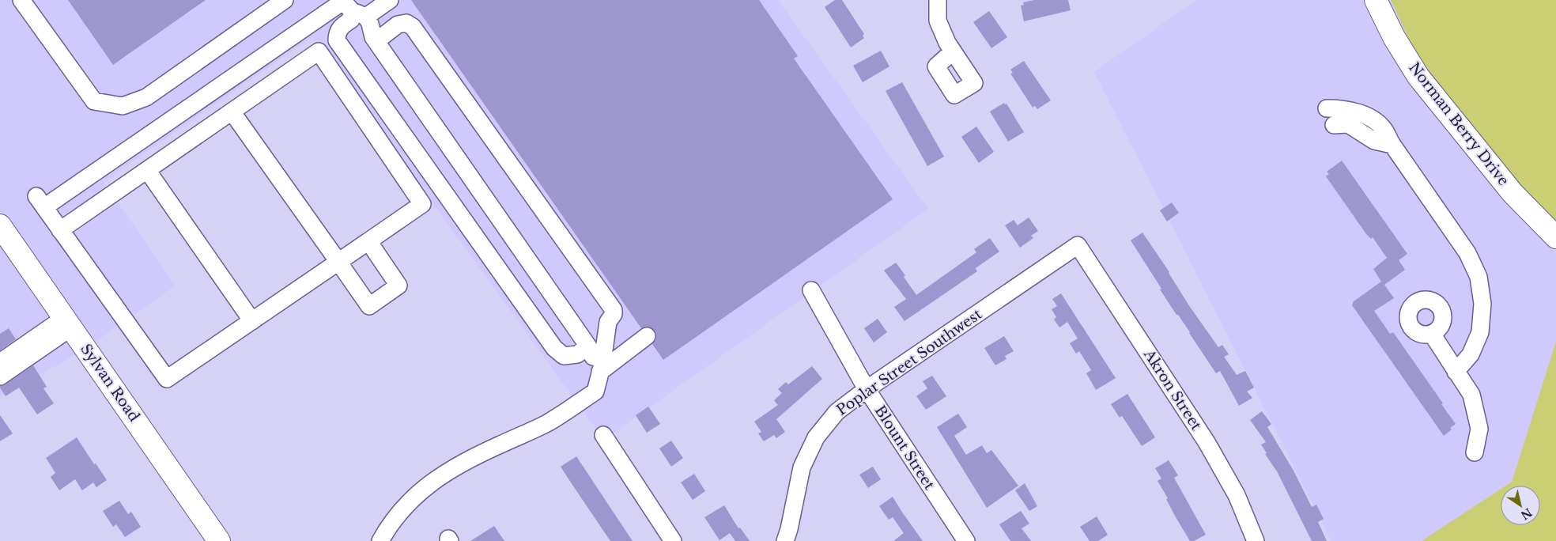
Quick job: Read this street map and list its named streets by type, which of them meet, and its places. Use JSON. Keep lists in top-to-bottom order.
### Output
{
  "streets": {
    "main road": ["Norman Berry Drive", "Sylvan Road"],
    "street": ["Poplar Street Southwest", "Akron Street", "Blount Street"]
  },
  "crossings": [
    ["Poplar Street Southwest", "Akron Street"],
    ["Poplar Street Southwest", "Blount Street"]
  ],
  "north": "bottom right"
}
